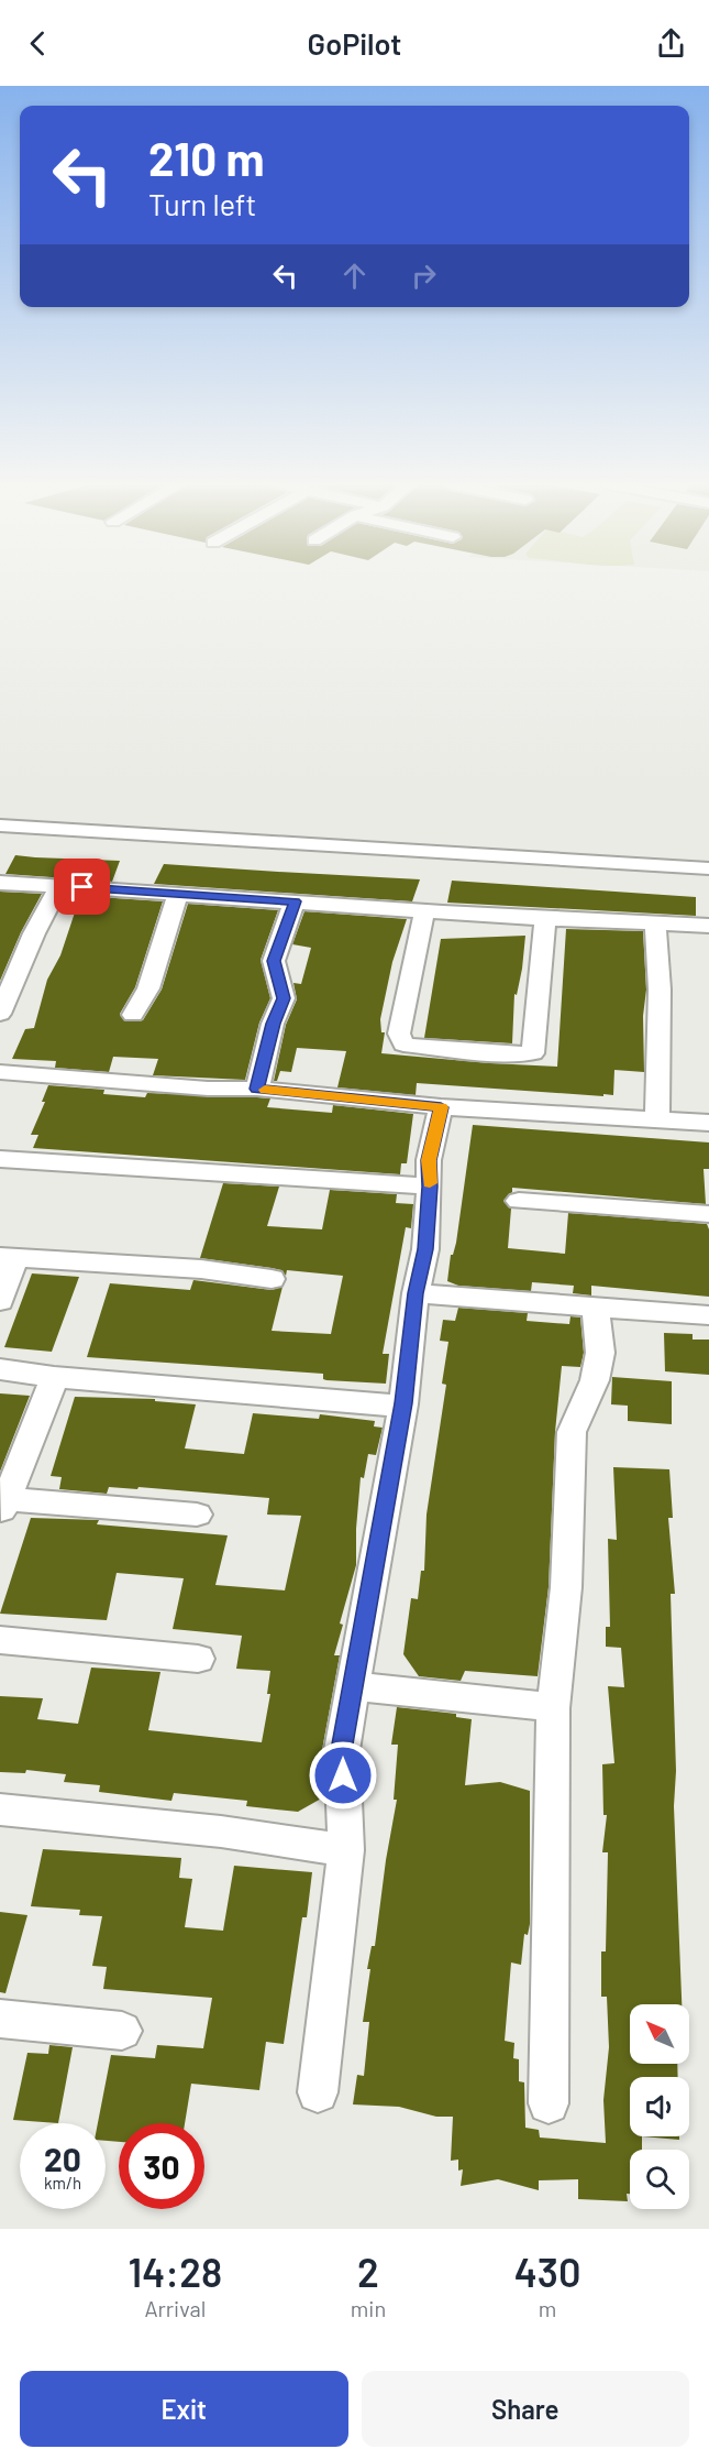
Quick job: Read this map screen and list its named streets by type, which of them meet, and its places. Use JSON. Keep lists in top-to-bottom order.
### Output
{
  "north": "top left",
  "page": {
    "header": "GoPilot",
    "turn": ["210 m", "Turn left"],
    "speed": "20 km/h",
    "limit": "30",
    "eta": [
      "14:28",
      "Arrival",
      "2",
      "min",
      "430",
      "m"
    ],
    "buttons": ["Exit", "Share"]
  }
}
